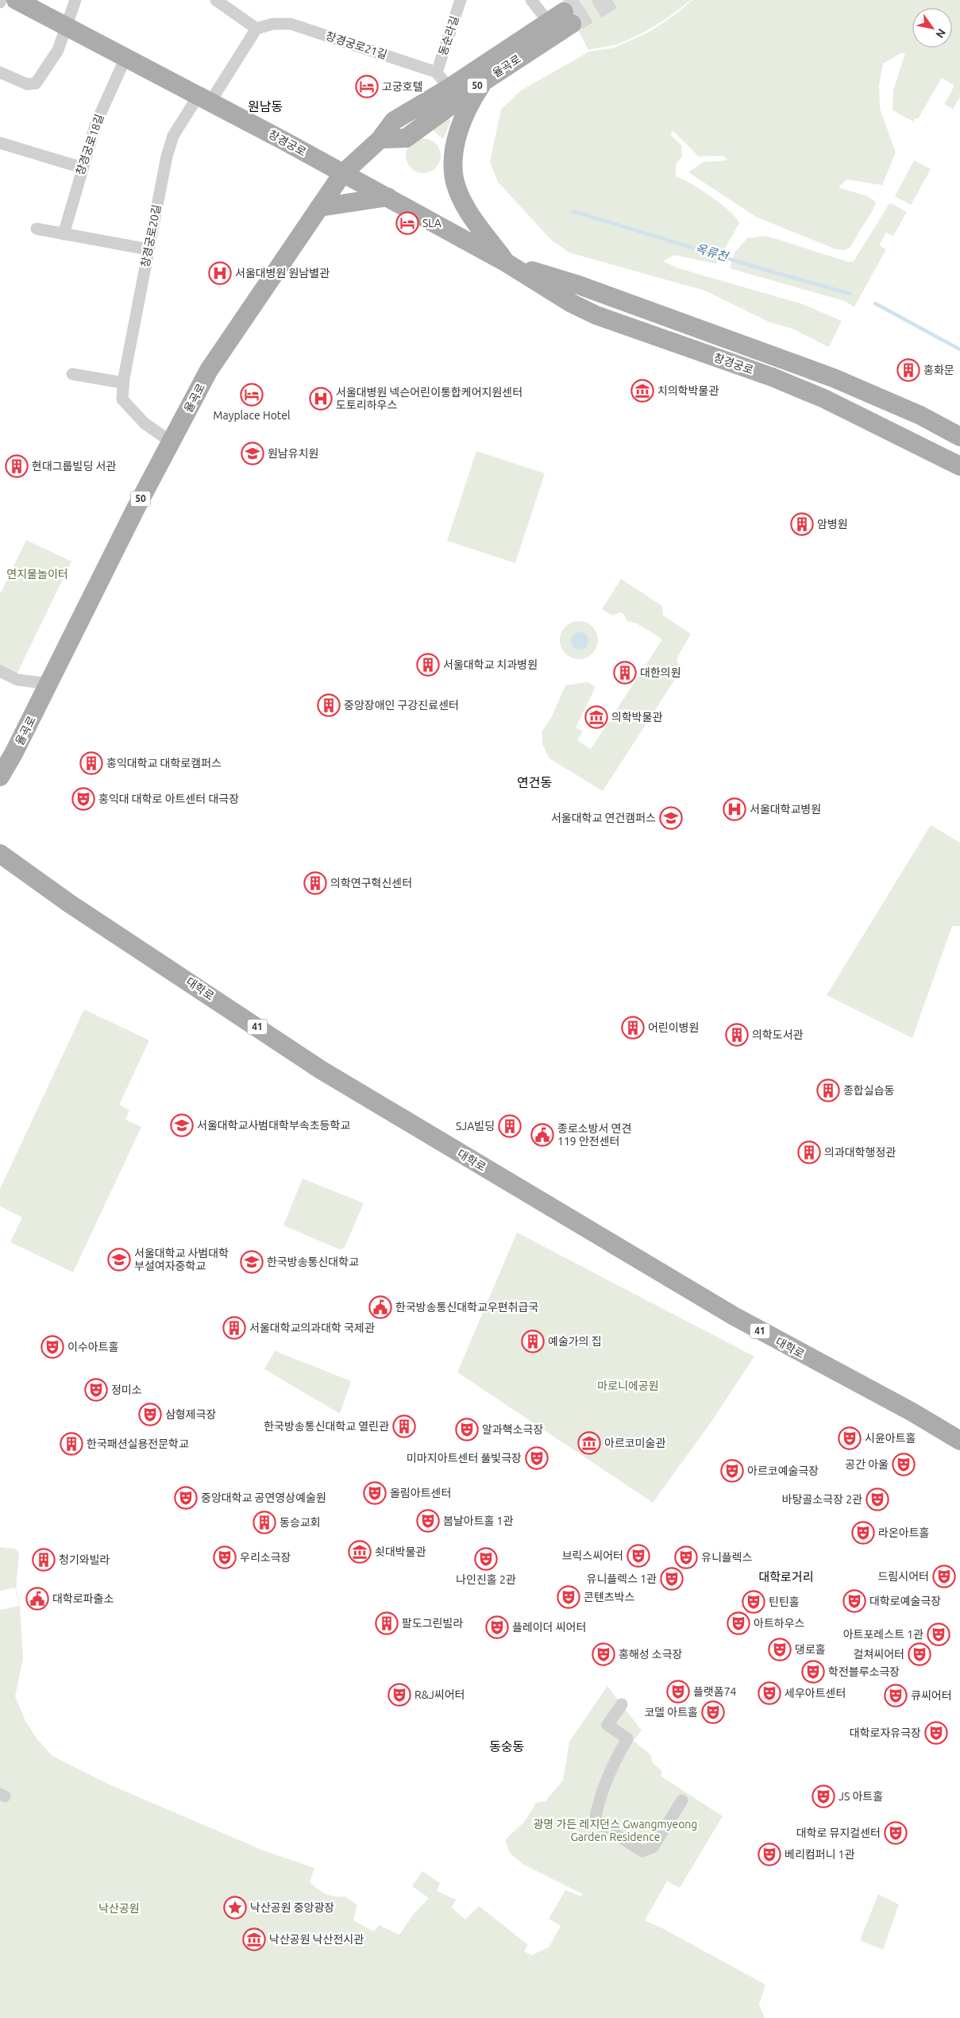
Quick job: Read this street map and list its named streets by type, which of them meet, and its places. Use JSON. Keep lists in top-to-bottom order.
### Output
{
  "streets": {
    "main road": [
      "율곡로",
      "50",
      "창경궁로",
      "대학로",
      "41"
    ],
    "street": [
      "동순라길",
      "창경궁로21길",
      "창경궁로18길",
      "창경궁로20길"
    ]
  },
  "crossings": [
    ["동순라길", "창경궁로21길"],
    ["율곡로", "창경궁로"],
    ["율곡로", "창경궁로20길"],
    ["창경궁로", "창경궁로18길"],
    ["창경궁로", "창경궁로20길"]
  ],
  "districts": [
    "원남동",
    "연건동",
    "대학로거리",
    "동숭동"
  ],
  "water": ["옥류천"],
  "parks": [
    "연지물놀이터",
    "마로니에공원",
    "광명 가든 레지던스 Gwangmyeong Garden Residence",
    "낙산공원"
  ],
  "places": {
    "hotel": ["고궁호텔", "SLA", "Mayplace Hotel"],
    "hospital": ["서울대병원 원남별관", "서울대병원 넥슨어린이통합케어지원센터 도토리하우스", "서울대학교병원"],
    "building": [
      "홍화문",
      "현대그룹빌딩 서관",
      "암병원",
      "서울대학교 치과병원",
      "대한의원",
      "중앙장애인 구강진료센터",
      "홍익대학교 대학로캠퍼스",
      "의학연구혁신센터",
      "어린이병원",
      "의학도서관",
      "종합실습동",
      "SJA빌딩",
      "의과대학행정관",
      "서울대학교의과대학 국제관",
      "예술가의 집",
      "한국방송통신대학교 열린관",
      "한국패션실용전문학교",
      "동승교회",
      "청기와빌라",
      "팔도그린빌라"
    ],
    "museum": [
      "치의학박물관",
      "의학박물관",
      "아르코미술관",
      "쇳대박물관",
      "낙산공원 낙산전시관"
    ],
    "school or university": [
      "원남유치원",
      "서울대학교 연건캠퍼스",
      "서울대학교사범대학부속초등학교",
      "서울대학교 사범대학 부설여자중학교",
      "한국방송통신대학교"
    ],
    "theatre": [
      "홍익대 대학로 아트센터 대극장",
      "이수아트홀",
      "정미소",
      "삼형제극장",
      "알과핵소극장",
      "시윤아트홀",
      "미마지아트센터 풀빛극장",
      "공간 아울",
      "아르코예술극장",
      "올림아트센터",
      "중앙대학교 공연영상예술원",
      "바탕골소극장 2관",
      "봄날아트홀 1관",
      "라온아트홀",
      "브릭스씨어터",
      "우리소극장",
      "유니플렉스",
      "나인진홀 2관",
      "드림시어터",
      "유니플렉스 1관",
      "콘텐츠박스",
      "대학로예술극장",
      "틴틴홀",
      "아트하우스",
      "플레이더 씨어터",
      "아트포레스트 1관",
      "댕로홀",
      "홍해성 소극장",
      "컬쳐씨어터",
      "학전블루소극장",
      "플랫폼74",
      "세우아트센터",
      "R&J씨어터",
      "큐씨어터",
      "코델 아트홀",
      "대학로자유극장",
      "JS 아트홀",
      "대학로 뮤지컬센터",
      "베리컴퍼니 1관"
    ],
    "public building": ["종로소방서 연견 119 안전센터", "한국방송통신대학교우편취급국", "대학로파출소"],
    "place": ["낙산공원 중앙광장"]
  },
  "north": "bottom right"
}
